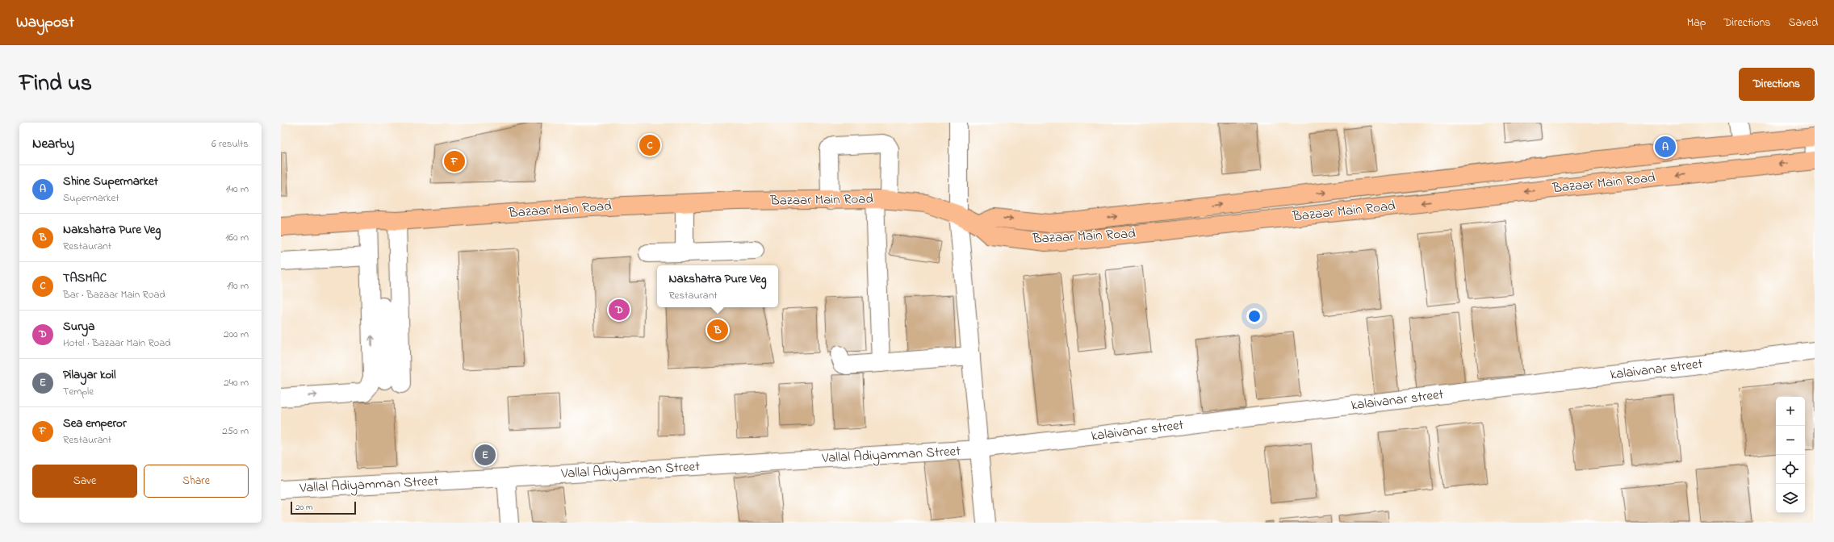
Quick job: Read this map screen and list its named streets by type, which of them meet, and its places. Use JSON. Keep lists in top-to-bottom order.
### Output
{
  "streets": {
    "main road": ["Bazaar Main Road"],
    "street": ["kalaivanar street", "Vallal Adiyamman Street"]
  },
  "crossings": [
    ["kalaivanar street", "Vallal Adiyamman Street"]
  ],
  "scale_bar": "20 m",
  "page": {
    "header": "Waypost",
    "nav": ["Map", "Directions", "Saved"],
    "title": "Find us",
    "buttons": [
      "Directions",
      ["Save", "Share"]
    ],
    "heading": ["Nearby", "6 results"],
    "pins": [
      "C",
      "A",
      "F",
      "D",
      "B",
      "E"
    ],
    "list": [
      {
        "mark": "A",
        "name": "Shine Supermarket",
        "note": "Supermarket",
        "value": "140 m"
      },
      {
        "mark": "B",
        "name": "Nakshatra Pure Veg",
        "note": "Restaurant",
        "value": "160 m"
      },
      {
        "mark": "C",
        "name": "TASMAC",
        "note": "Bar · Bazaar Main Road",
        "value": "190 m"
      },
      {
        "mark": "D",
        "name": "Surya",
        "note": "Hotel · Bazaar Main Road",
        "value": "200 m"
      },
      {
        "mark": "E",
        "name": "Pilayar koil",
        "note": "Temple",
        "value": "240 m"
      },
      {
        "mark": "F",
        "name": "Sea emperor",
        "note": "Restaurant",
        "value": "250 m"
      }
    ],
    "popup": ["Nakshatra Pure Veg", "Restaurant"],
    "map_buttons": ["+", "−"],
    "scale": "20 m"
  }
}
